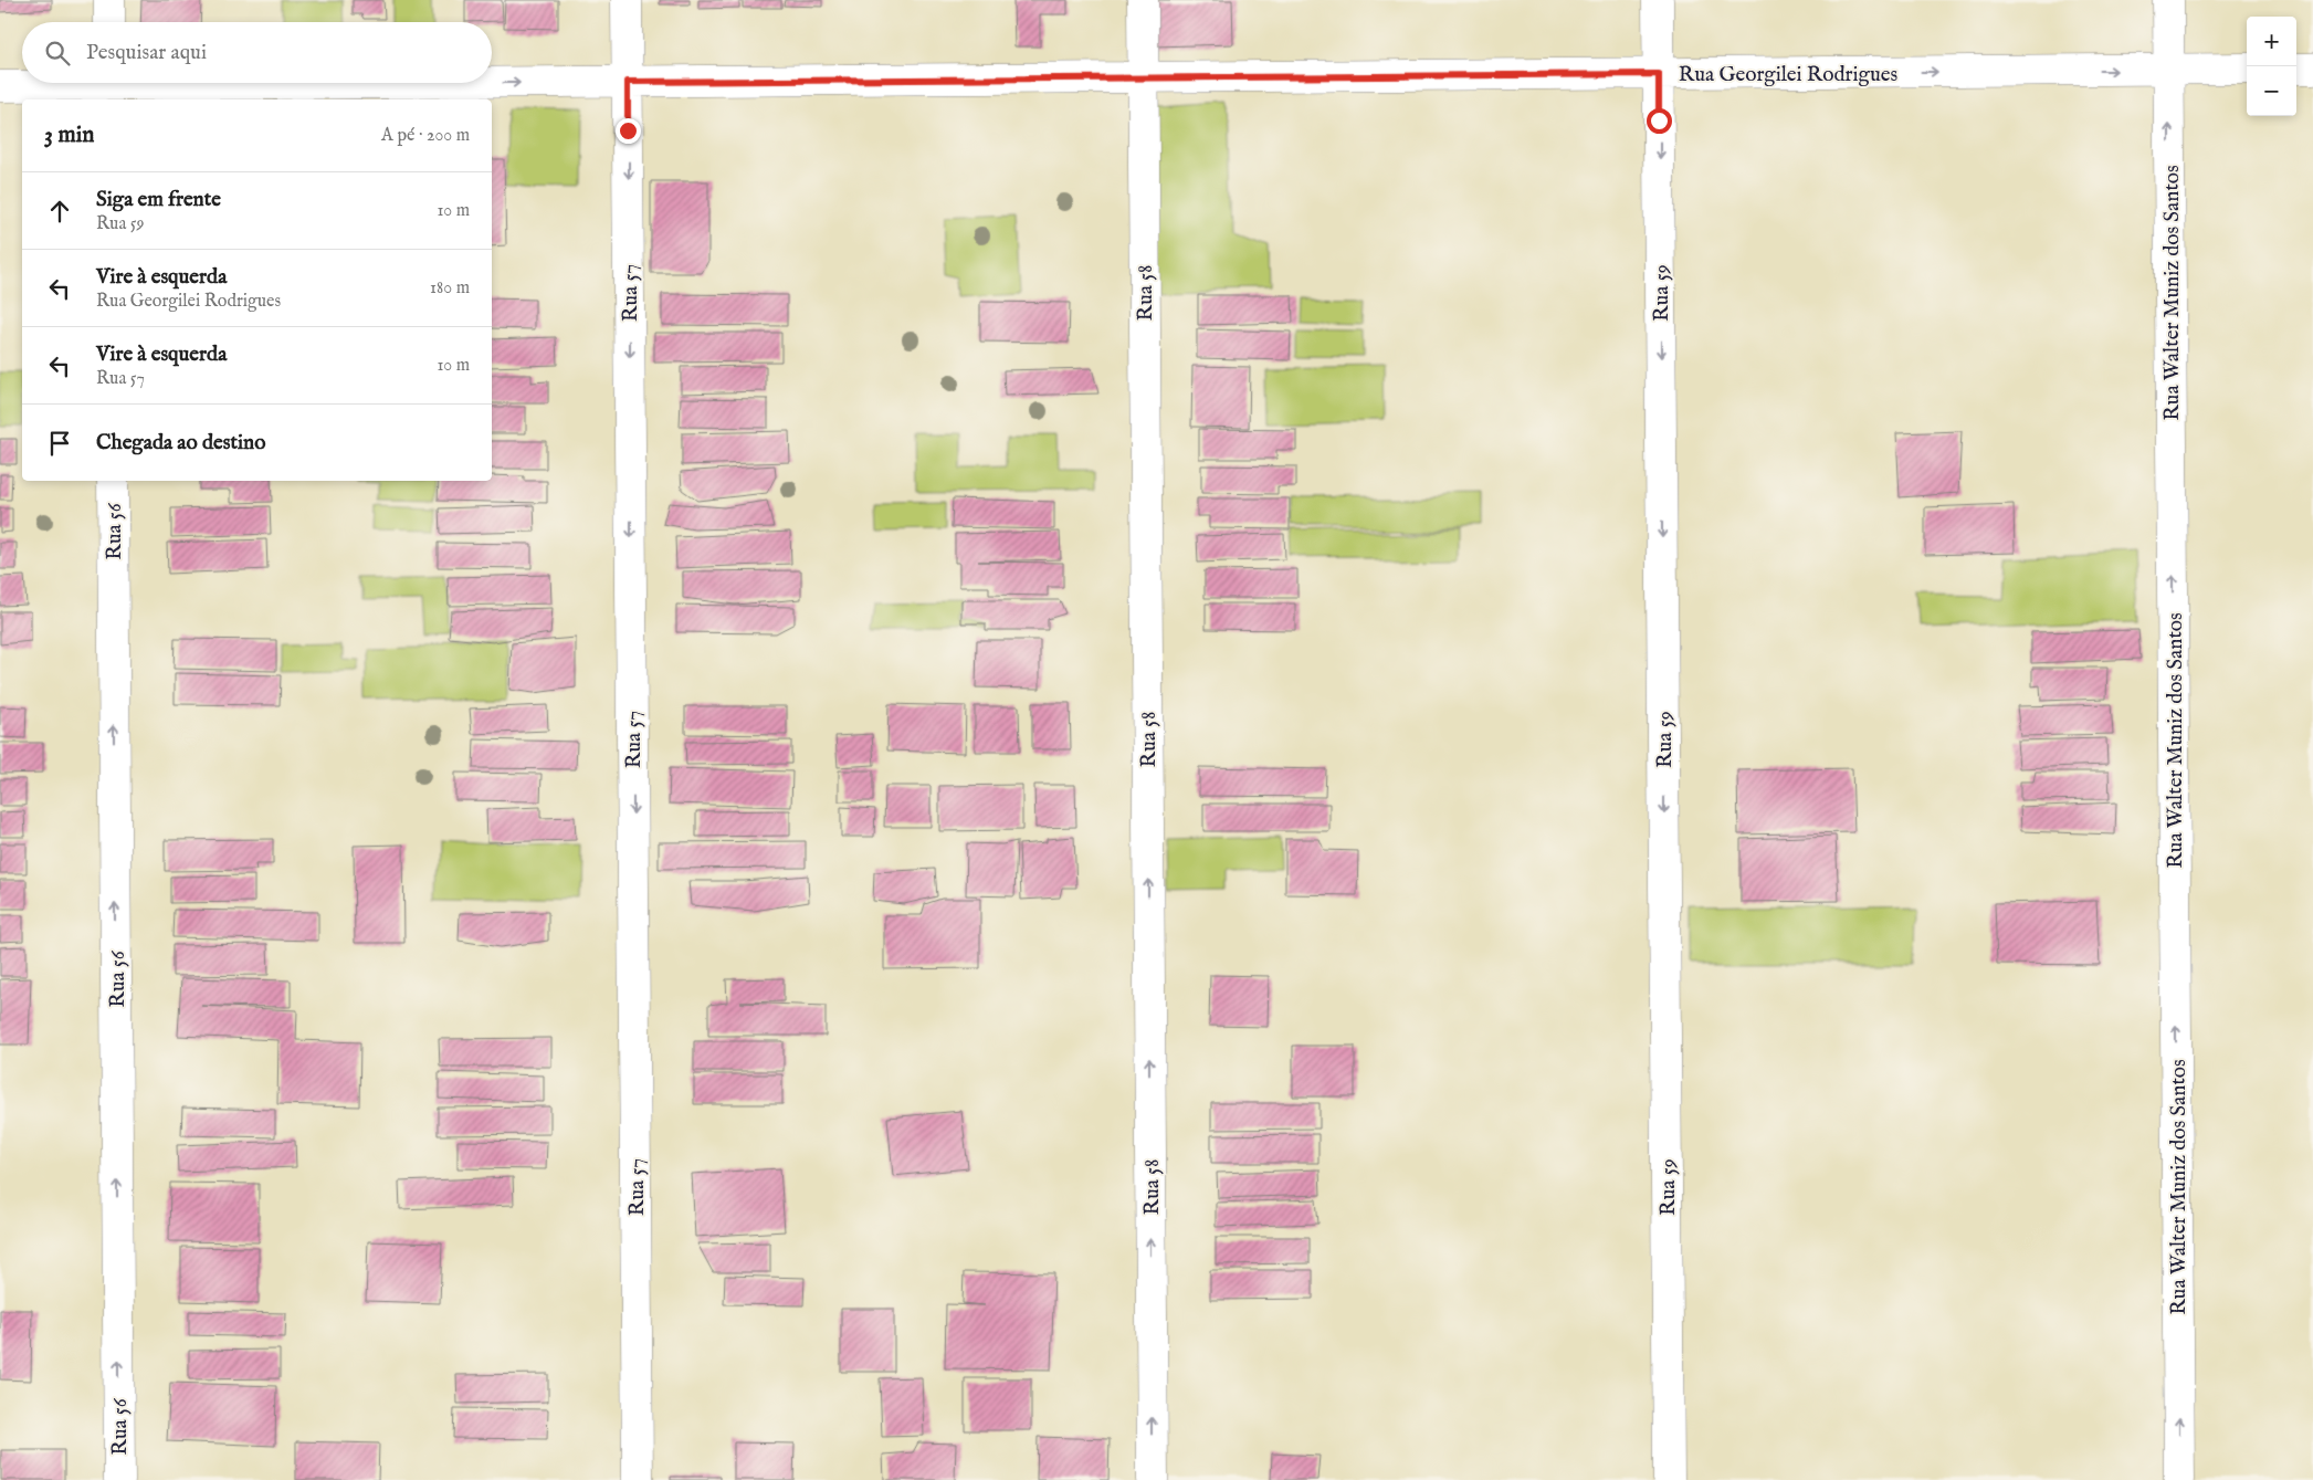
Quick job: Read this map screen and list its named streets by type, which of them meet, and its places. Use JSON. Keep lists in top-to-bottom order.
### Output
{
  "streets": {
    "street": [
      "Rua Georgilei Rodrigues",
      "Rua 57",
      "Rua 58",
      "Rua 59",
      "Rua Walter Muniz dos Santos",
      "Rua 56"
    ]
  },
  "crossings": [
    ["Rua Georgilei Rodrigues", "Rua 57"],
    ["Rua Georgilei Rodrigues", "Rua 58"],
    ["Rua Georgilei Rodrigues", "Rua 59"],
    ["Rua Georgilei Rodrigues", "Rua Walter Muniz dos Santos"]
  ],
  "one_way": [
    "Rua Georgilei Rodrigues",
    "Rua 57",
    "Rua 58",
    "Rua 59",
    "Rua Walter Muniz dos Santos",
    "Rua 56"
  ],
  "page": {
    "map_buttons": ["+", "−"],
    "search": "Pesquisar aqui",
    "heading": ["3 min", "A pé · 200 m"],
    "list": [
      ["Siga em frente", "Rua 59", "10 m"],
      ["Vire à esquerda", "Rua Georgilei Rodrigues", "180 m"],
      ["Vire à esquerda", "Rua 57", "10 m"],
      "Chegada ao destino"
    ]
  }
}
